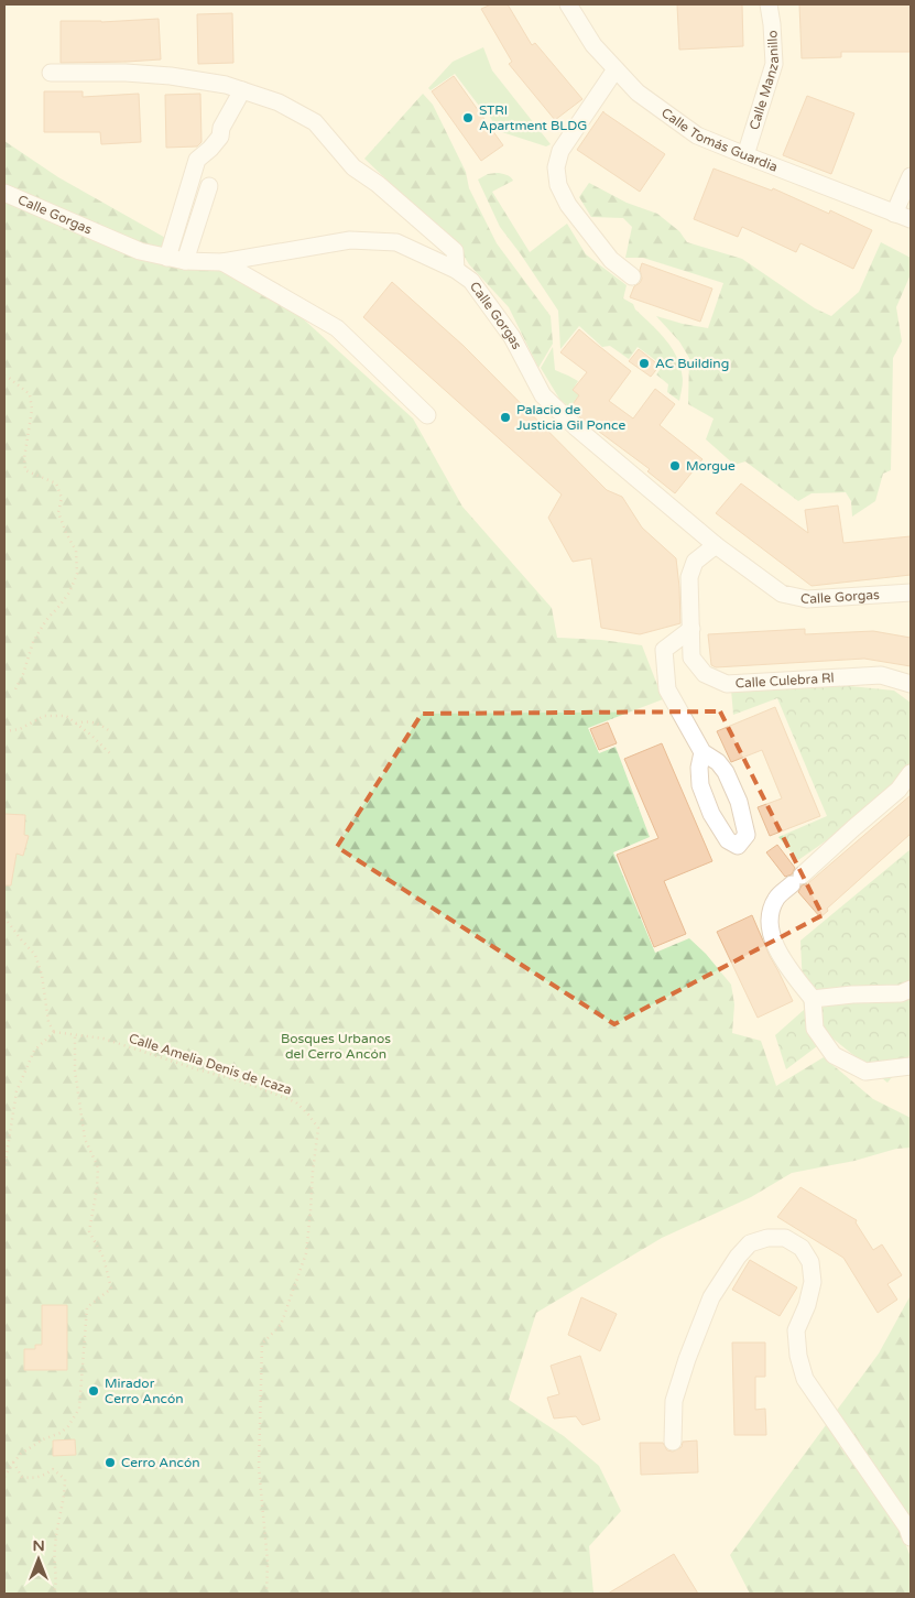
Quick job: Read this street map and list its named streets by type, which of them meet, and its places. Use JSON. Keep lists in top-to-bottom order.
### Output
{
  "streets": {
    "street": [
      "Calle Manzanillo",
      "Calle Tomás Guardia",
      "Calle Gorgas",
      "Calle Culebra Rl"
    ],
    "path": ["Calle Amelia Denis de Icaza"]
  },
  "crossings": [
    ["Calle Manzanillo", "Calle Tomás Guardia"],
    ["Calle Gorgas", "Calle Culebra Rl"]
  ],
  "parks": ["Bosques Urbanos del Cerro Ancón"],
  "places": [
    "STRI Apartment BLDG",
    "AC Building",
    "Palacio de Justicia Gil Ponce",
    "Morgue",
    "Mirador Cerro Ancón",
    "Cerro Ancón"
  ],
  "north": "top"
}
